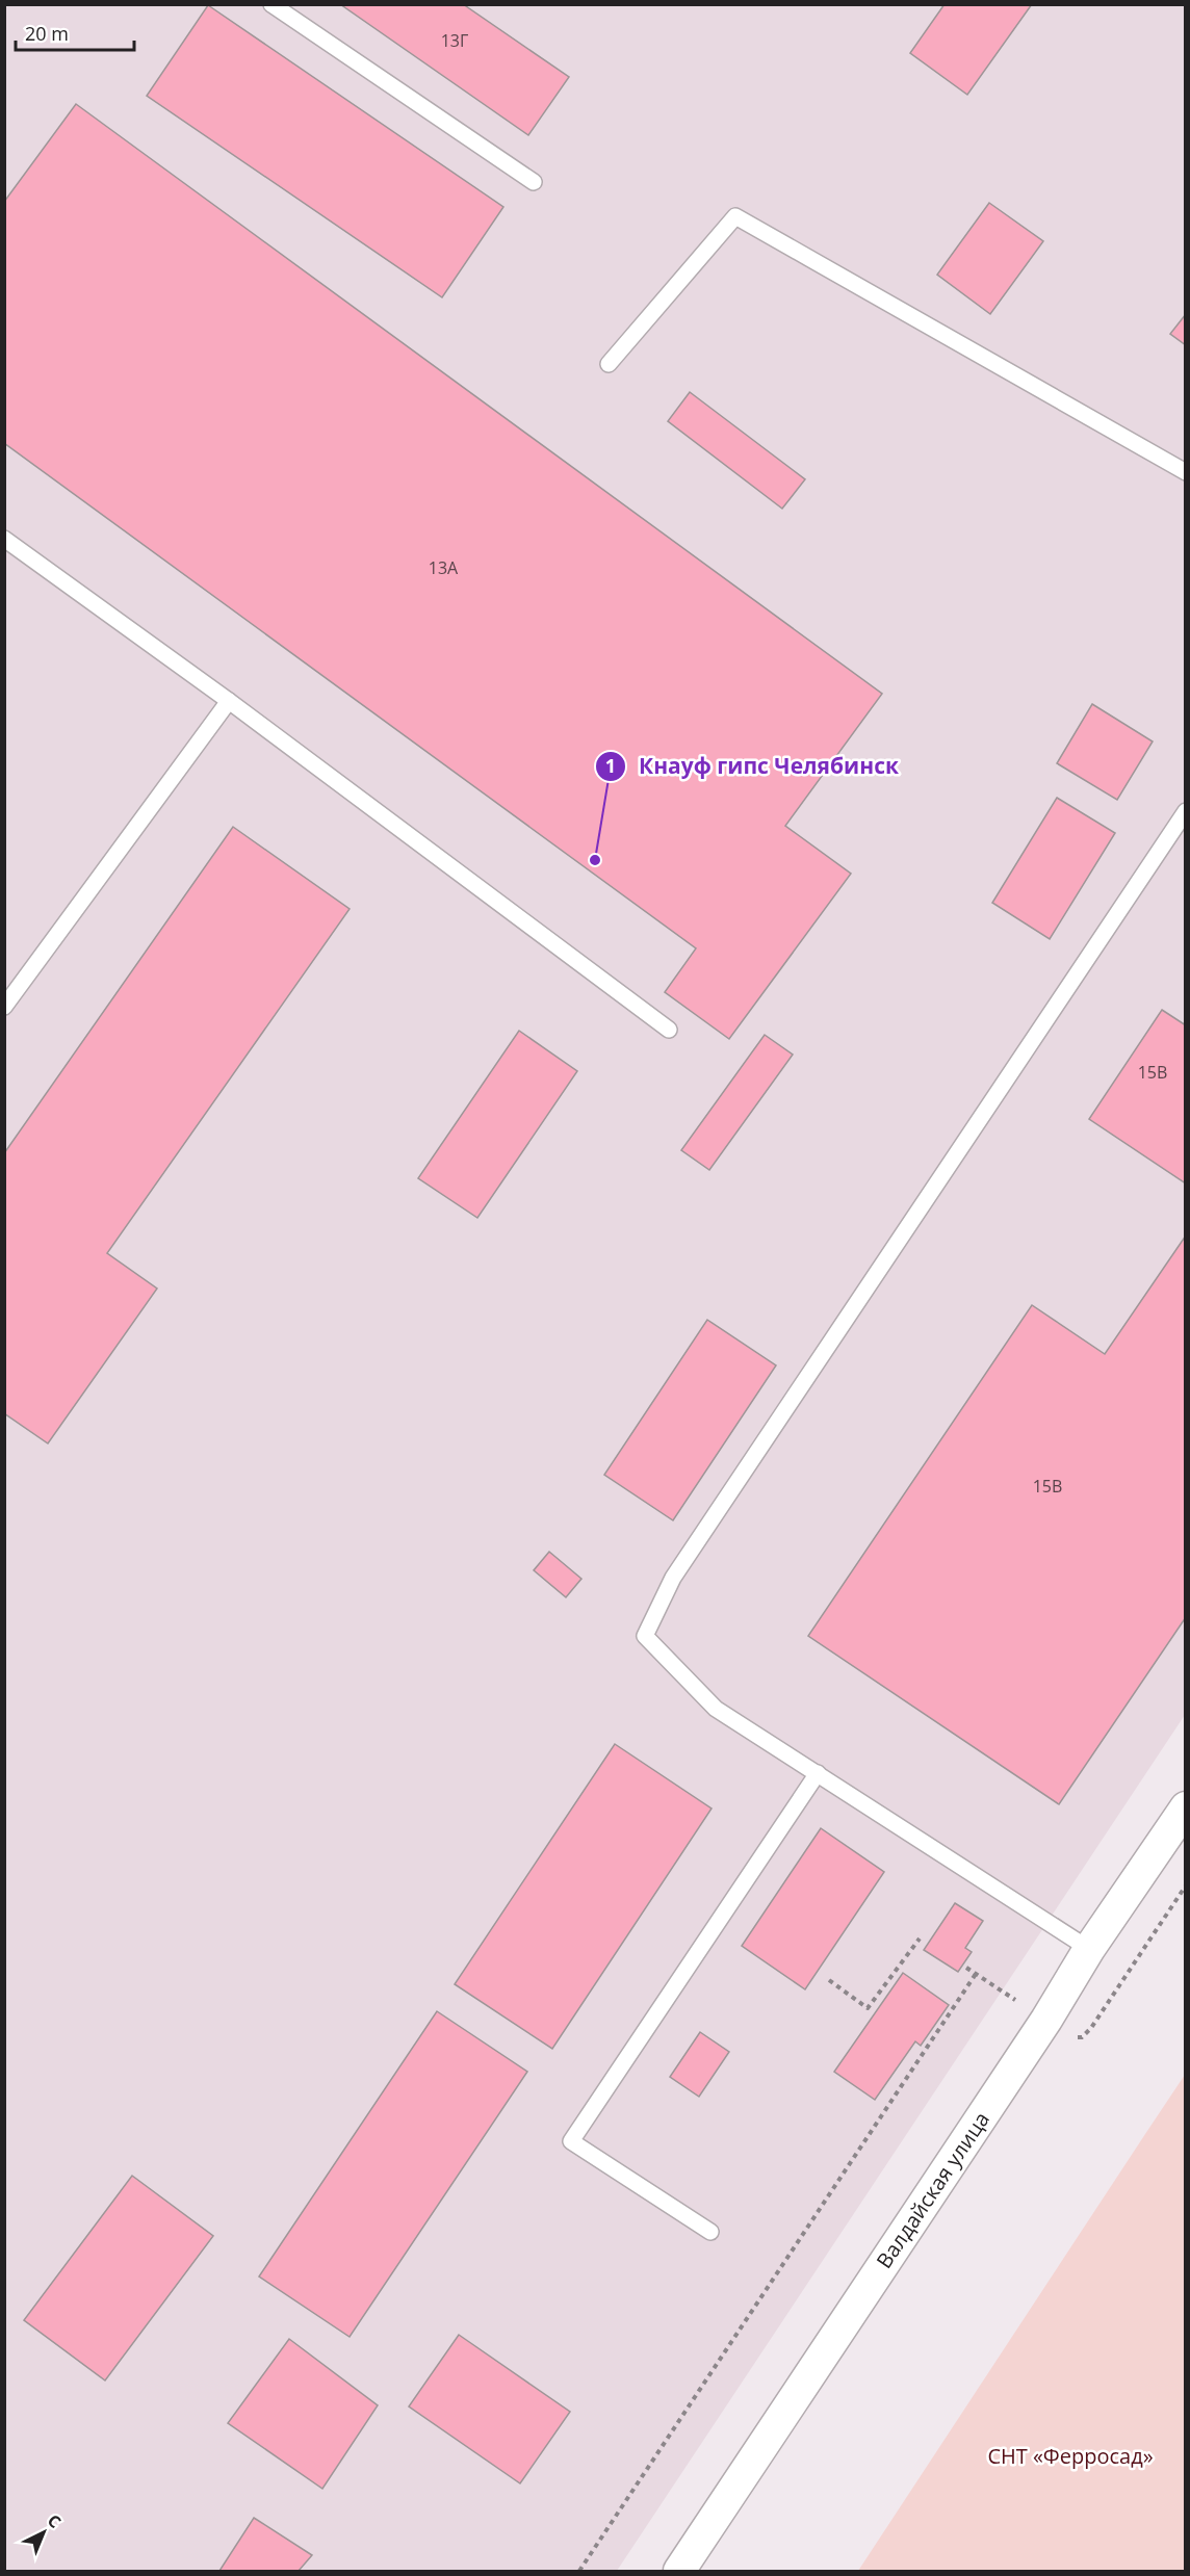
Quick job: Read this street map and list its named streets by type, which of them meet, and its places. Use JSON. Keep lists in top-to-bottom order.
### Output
{
  "streets": {
    "street": ["Валдайская улица"]
  },
  "parks": ["СНТ «Ферросад»"],
  "places": ["Кнауф гипс Челябинск"],
  "house_numbers": [
    "13Г",
    "13А",
    "15В",
    "15В"
  ],
  "scale_bar": "20 m",
  "north": "top right"
}
